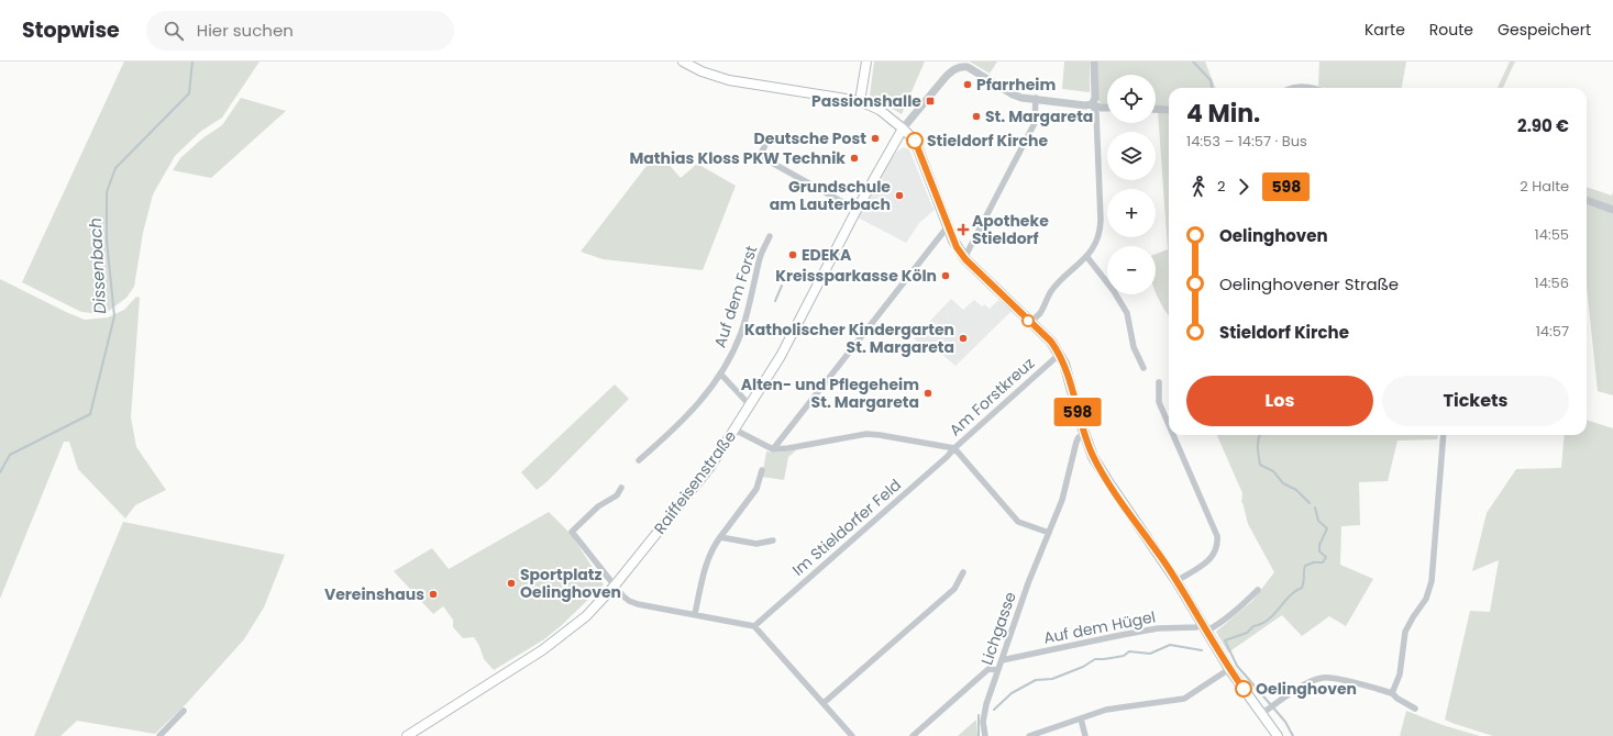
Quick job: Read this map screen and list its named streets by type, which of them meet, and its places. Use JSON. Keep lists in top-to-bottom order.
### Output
{
  "streets": {
    "main road": ["Raiffeisenstraße"],
    "street": [
      "Auf dem Forst",
      "Am Forstkreuz",
      "Im Stieldorfer Feld",
      "Auf dem Hügel",
      "Lichgasse"
    ]
  },
  "crossings": [
    ["Am Forstkreuz", "Im Stieldorfer Feld"],
    ["Auf dem Hügel", "Lichgasse"]
  ],
  "water": ["Dissenbach"],
  "places": {
    "other": [
      "Pfarrheim",
      "St. Margareta",
      "Deutsche Post",
      "Stieldorf Kirche",
      "Mathias Kloss PKW Technik",
      "Grundschule am Lauterbach",
      "EDEKA",
      "Kreissparkasse Köln",
      "Katholischer Kindergarten St. Margareta",
      "Alten- und Pflegeheim St. Margareta",
      "Sportplatz Oelinghoven",
      "Vereinshaus",
      "Oelinghoven"
    ],
    "transit": ["Passionshalle"],
    "health": ["Apotheke Stieldorf"]
  },
  "lines": ["bus line 598"],
  "page": {
    "header": "Stopwise",
    "search": "Hier suchen",
    "nav": ["Karte", "Route", "Gespeichert"],
    "on_map": "598",
    "map_buttons": ["+", "−"],
    "heading": ["4 Min.", "14:53 – 14:57 · Bus", "2.90 €"],
    "legs": ["2", "598", "2 Halte"],
    "list": [
      {
        "name": "Oelinghoven",
        "value": "14:55"
      },
      {
        "name": "Oelinghovener Straße",
        "value": "14:56"
      },
      {
        "name": "Stieldorf Kirche",
        "value": "14:57"
      }
    ],
    "buttons": ["Los", "Tickets"]
  }
}
